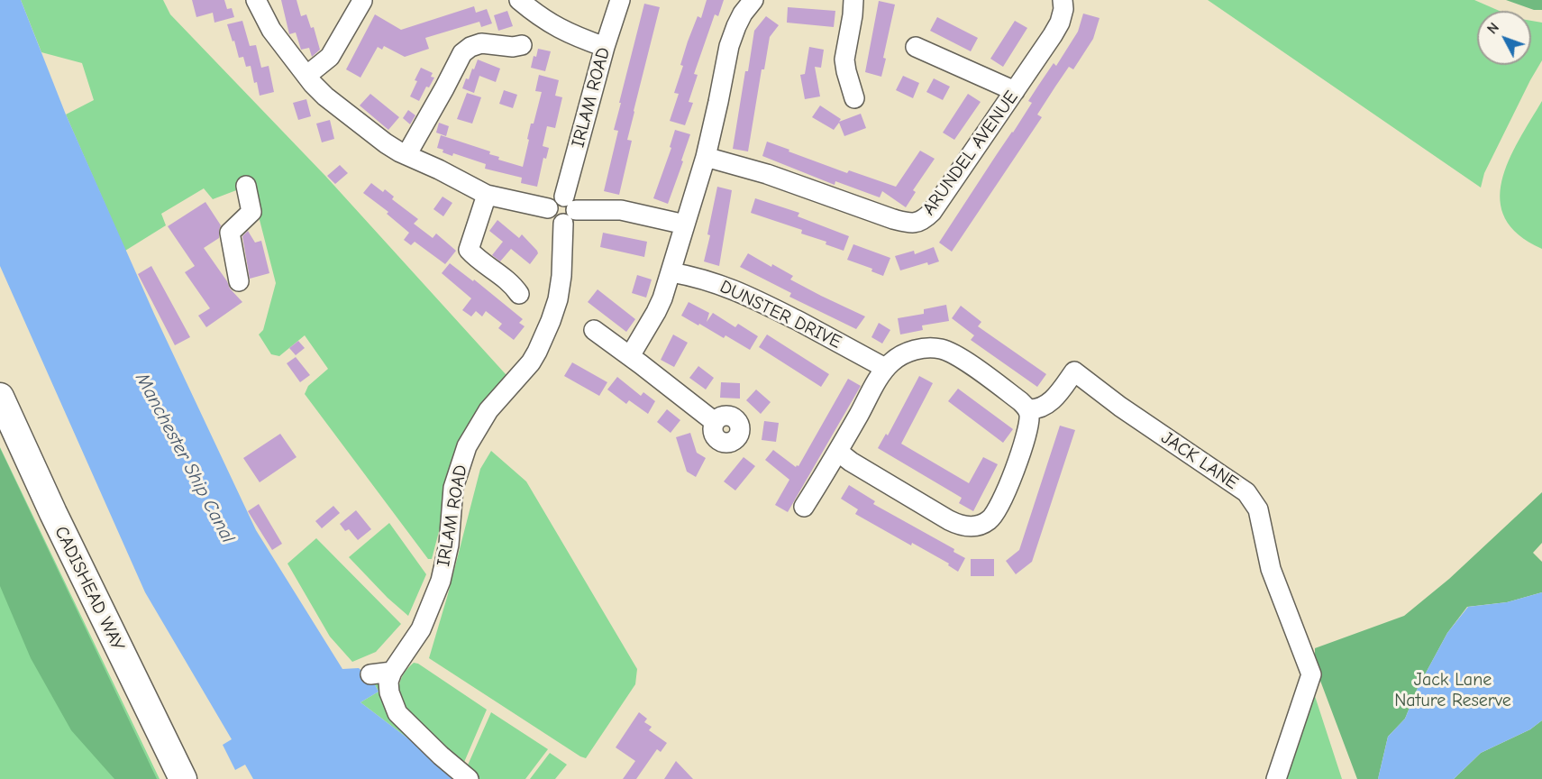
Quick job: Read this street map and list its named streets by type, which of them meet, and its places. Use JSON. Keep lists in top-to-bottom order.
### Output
{
  "streets": {
    "highway": ["CADISHEAD WAY"],
    "street": [
      "IRLAM ROAD",
      "ARUNDEL AVENUE",
      "DUNSTER DRIVE",
      "JACK LANE"
    ]
  },
  "crossings": [
    ["DUNSTER DRIVE", "JACK LANE"]
  ],
  "water": ["Manchester Ship Canal"],
  "parks": ["Jack Lane Nature Reserve"],
  "north": "top left"
}
